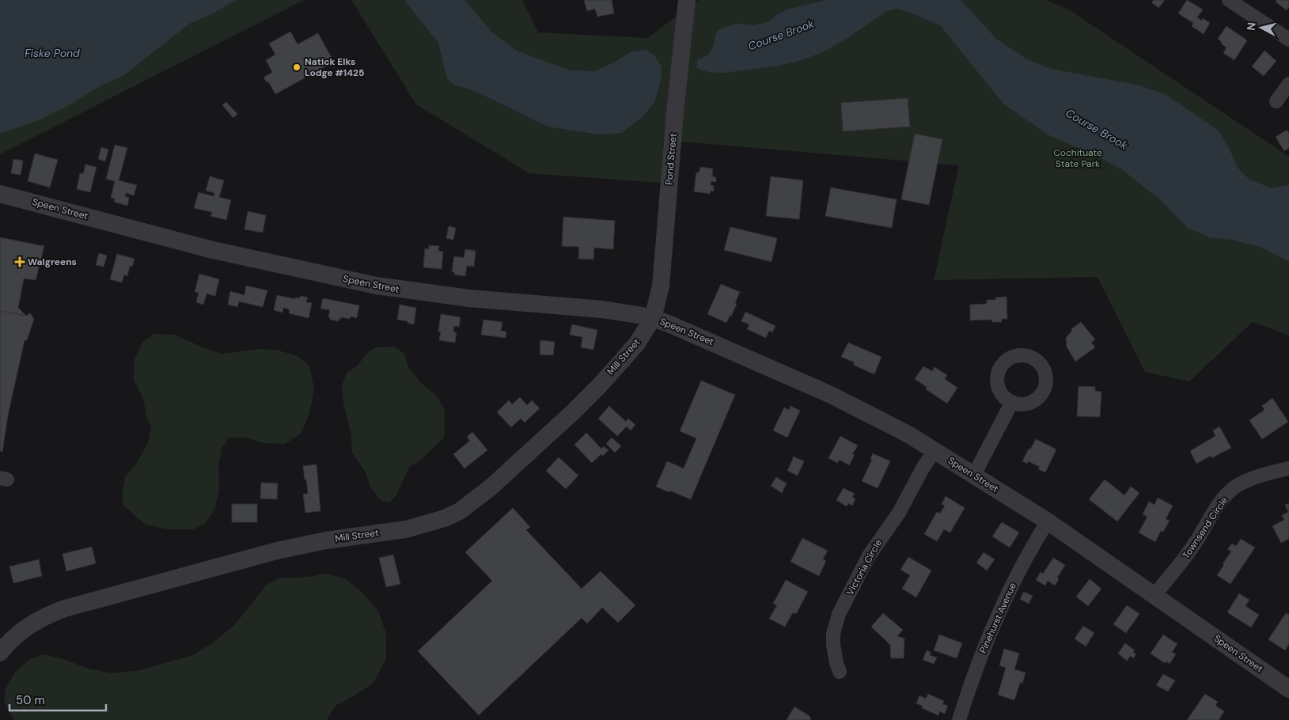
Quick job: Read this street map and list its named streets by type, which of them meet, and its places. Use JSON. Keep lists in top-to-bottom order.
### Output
{
  "streets": {
    "street": [
      "Pond Street",
      "Speen Street",
      "Mill Street",
      "Townsend Circle",
      "Victoria Circle",
      "Pinehurst Avenue"
    ]
  },
  "crossings": [
    ["Pond Street", "Speen Street"],
    ["Pond Street", "Mill Street"],
    ["Speen Street", "Mill Street"],
    ["Speen Street", "Townsend Circle"],
    ["Speen Street", "Victoria Circle"],
    ["Speen Street", "Pinehurst Avenue"]
  ],
  "water": ["Course Brook", "Fiske Pond"],
  "parks": ["Cochituate State Park"],
  "places": {
    "other": ["Natick Elks Lodge #1425"],
    "health": ["Walgreens"]
  },
  "scale_bar": "50 m",
  "north": "left"
}
